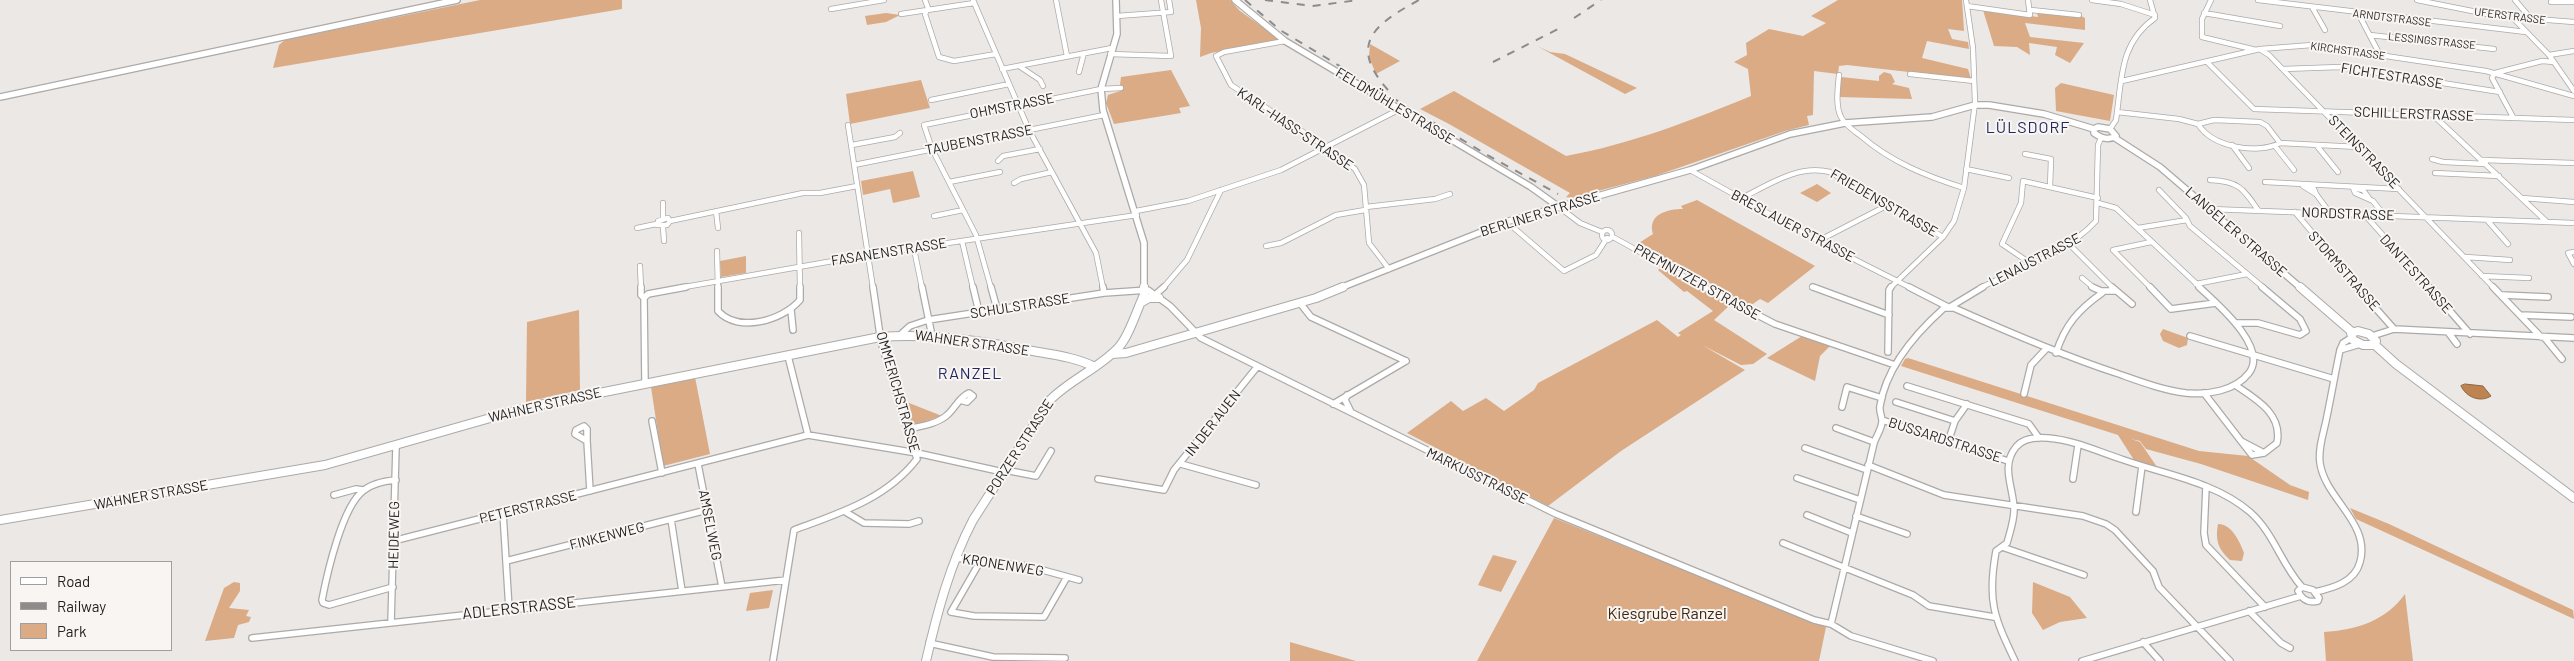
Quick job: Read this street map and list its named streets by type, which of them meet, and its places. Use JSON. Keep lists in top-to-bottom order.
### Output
{
  "streets": {
    "street": [
      "UFERSTRASSE",
      "ARNDTSTRASSE",
      "LESSINGSTRASSE",
      "KIRCHSTRASSE",
      "FICHTESTRASSE",
      "OHMSTRASSE",
      "FELDMÜHLESTRASSE",
      "SCHILLERSTRASSE",
      "KARL-HASS-STRASSE",
      "TAUBENSTRASSE",
      "STEINSTRASSE",
      "FRIEDENSSTRASSE",
      "BERLINER STRASSE",
      "NORDSTRASSE",
      "BRESLAUER STRASSE",
      "LANGELER STRASSE",
      "FASANENSTRASSE",
      "LENAUSTRASSE",
      "STORMSTRASSE",
      "DANTESTRASSE",
      "PREMNITZER STRASSE",
      "SCHULSTRASSE",
      "WAHNER STRASSE",
      "OMMERICHSTRASSE",
      "IN DER AUEN",
      "BUSSARDSTRASSE",
      "PORZER STRASSE",
      "MARKUSSTRASSE",
      "PETERSTRASSE",
      "AMSELWEG",
      "HEIDEWEG",
      "FINKENWEG",
      "KRONENWEG",
      "ADLERSTRASSE"
    ]
  },
  "crossings": [
    ["KIRCHSTRASSE", "SCHILLERSTRASSE"],
    ["KIRCHSTRASSE", "STEINSTRASSE"],
    ["FICHTESTRASSE", "STEINSTRASSE"],
    ["OHMSTRASSE", "TAUBENSTRASSE"],
    ["OHMSTRASSE", "PORZER STRASSE"],
    ["FELDMÜHLESTRASSE", "KARL-HASS-STRASSE"],
    ["FELDMÜHLESTRASSE", "BERLINER STRASSE"],
    ["FELDMÜHLESTRASSE", "FASANENSTRASSE"],
    ["FELDMÜHLESTRASSE", "PREMNITZER STRASSE"],
    ["SCHILLERSTRASSE", "STEINSTRASSE"],
    ["KARL-HASS-STRASSE", "BERLINER STRASSE"],
    ["KARL-HASS-STRASSE", "FASANENSTRASSE"],
    ["TAUBENSTRASSE", "OMMERICHSTRASSE"],
    ["TAUBENSTRASSE", "PORZER STRASSE"],
    ["STEINSTRASSE", "NORDSTRASSE"],
    ["FRIEDENSSTRASSE", "BRESLAUER STRASSE"],
    ["BERLINER STRASSE", "BRESLAUER STRASSE"],
    ["BERLINER STRASSE", "PREMNITZER STRASSE"],
    ["BERLINER STRASSE", "PORZER STRASSE"],
    ["BERLINER STRASSE", "MARKUSSTRASSE"],
    ["NORDSTRASSE", "LANGELER STRASSE"],
    ["NORDSTRASSE", "STORMSTRASSE"],
    ["NORDSTRASSE", "DANTESTRASSE"],
    ["BRESLAUER STRASSE", "LENAUSTRASSE"],
    ["FASANENSTRASSE", "OMMERICHSTRASSE"],
    ["FASANENSTRASSE", "PORZER STRASSE"],
    ["LENAUSTRASSE", "PREMNITZER STRASSE"],
    ["LENAUSTRASSE", "BUSSARDSTRASSE"],
    ["LENAUSTRASSE", "MARKUSSTRASSE"],
    ["SCHULSTRASSE", "WAHNER STRASSE"],
    ["SCHULSTRASSE", "PORZER STRASSE"],
    ["SCHULSTRASSE", "MARKUSSTRASSE"],
    ["WAHNER STRASSE", "OMMERICHSTRASSE"],
    ["WAHNER STRASSE", "PORZER STRASSE"],
    ["WAHNER STRASSE", "HEIDEWEG"],
    ["OMMERICHSTRASSE", "PETERSTRASSE"],
    ["OMMERICHSTRASSE", "ADLERSTRASSE"],
    ["IN DER AUEN", "MARKUSSTRASSE"],
    ["PORZER STRASSE", "MARKUSSTRASSE"],
    ["PORZER STRASSE", "PETERSTRASSE"],
    ["PORZER STRASSE", "KRONENWEG"],
    ["PETERSTRASSE", "AMSELWEG"],
    ["PETERSTRASSE", "HEIDEWEG"],
    ["AMSELWEG", "FINKENWEG"],
    ["AMSELWEG", "ADLERSTRASSE"],
    ["HEIDEWEG", "ADLERSTRASSE"]
  ],
  "districts": ["LÜLSDORF", "RANZEL"],
  "parks": ["Kiesgrube Ranzel"],
  "legend": ["Road", "Railway", "Park"]
}
